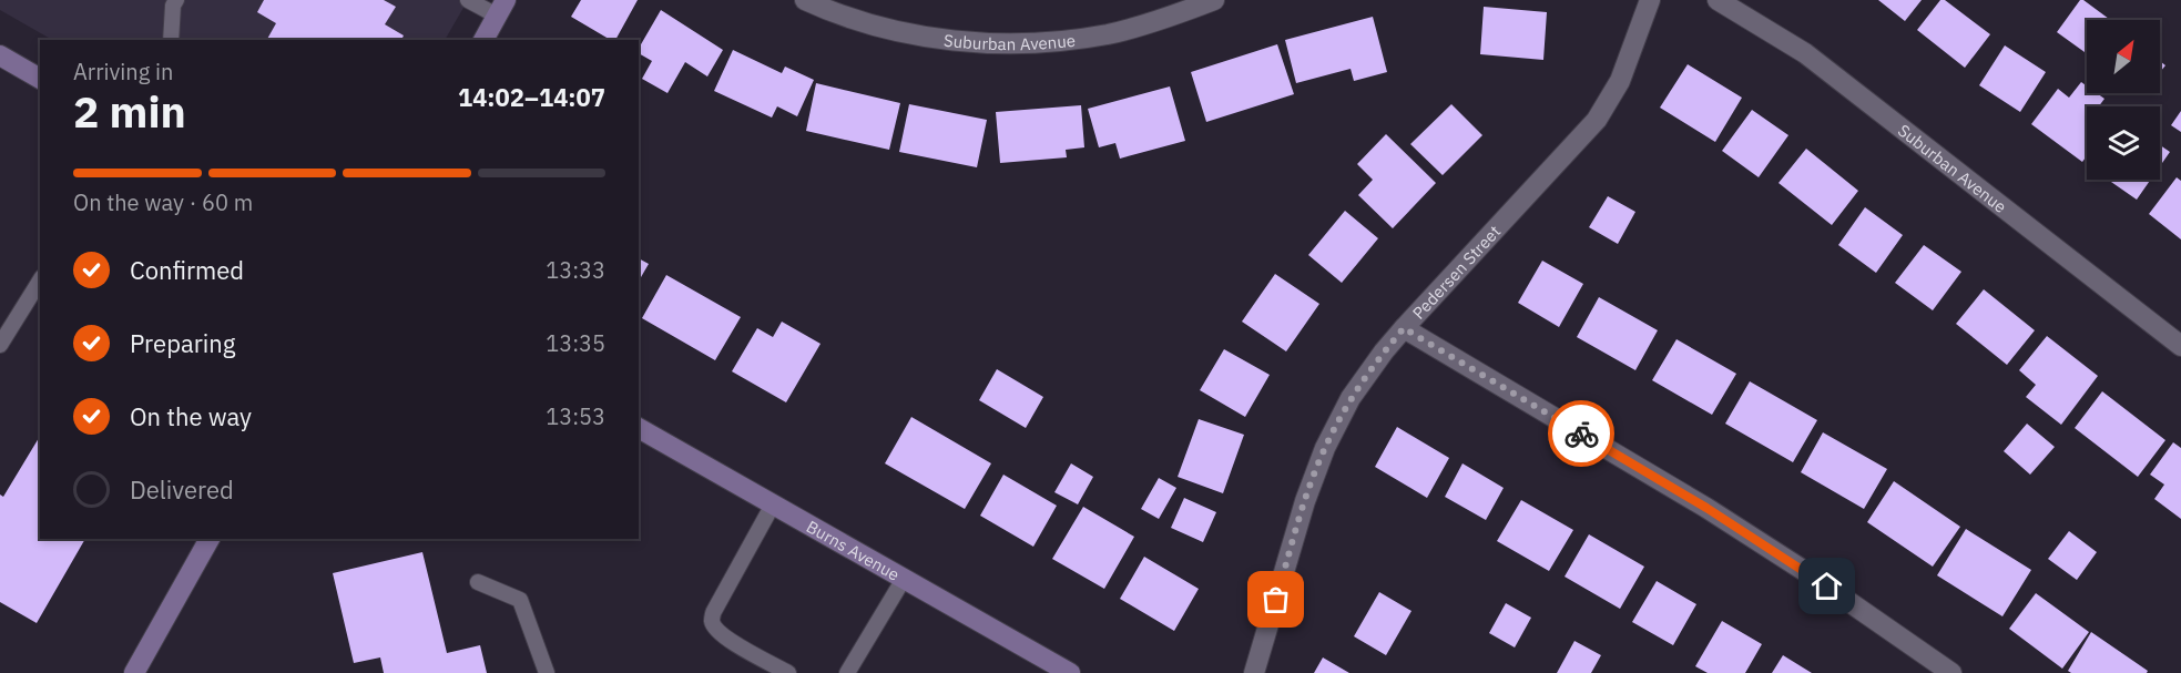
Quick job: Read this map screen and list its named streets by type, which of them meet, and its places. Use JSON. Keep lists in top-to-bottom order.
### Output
{
  "streets": {
    "street": ["Suburban Avenue", "Pedersen Street", "Burns Avenue"]
  },
  "north": "top right",
  "page": {
    "heading": ["2 min", "Arriving in", "14:02–14:07"],
    "bar": "On the way · 60 m",
    "list": [
      ["Confirmed", "13:33"],
      ["Preparing", "13:35"],
      ["On the way", "13:53"],
      "Delivered"
    ]
  }
}
